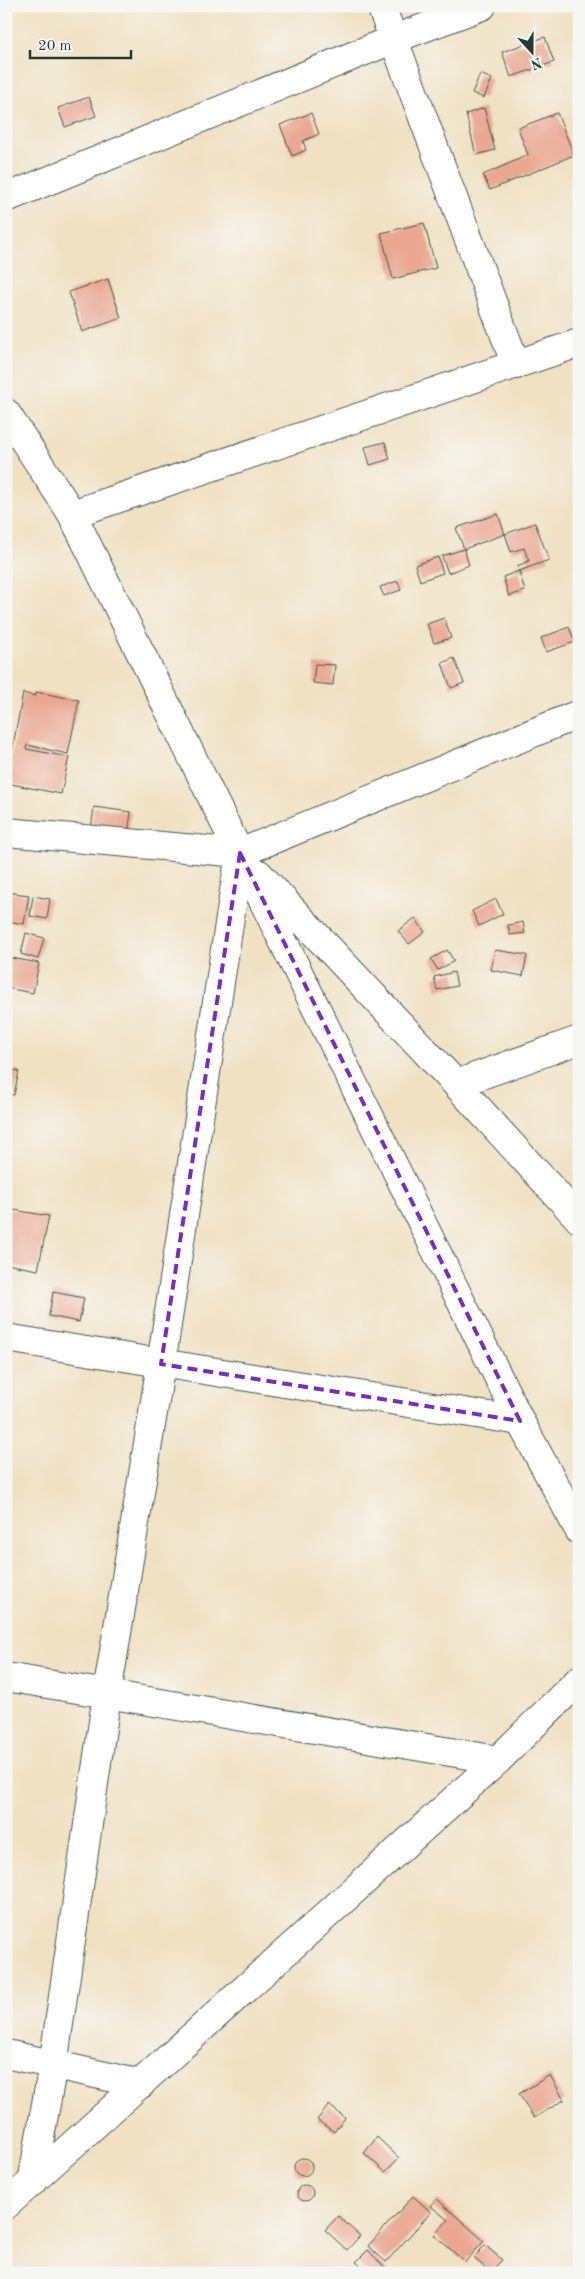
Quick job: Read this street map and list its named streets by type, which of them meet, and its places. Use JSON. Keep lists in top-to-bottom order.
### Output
{
  "scale_bar": "20 m",
  "north": "bottom"
}
